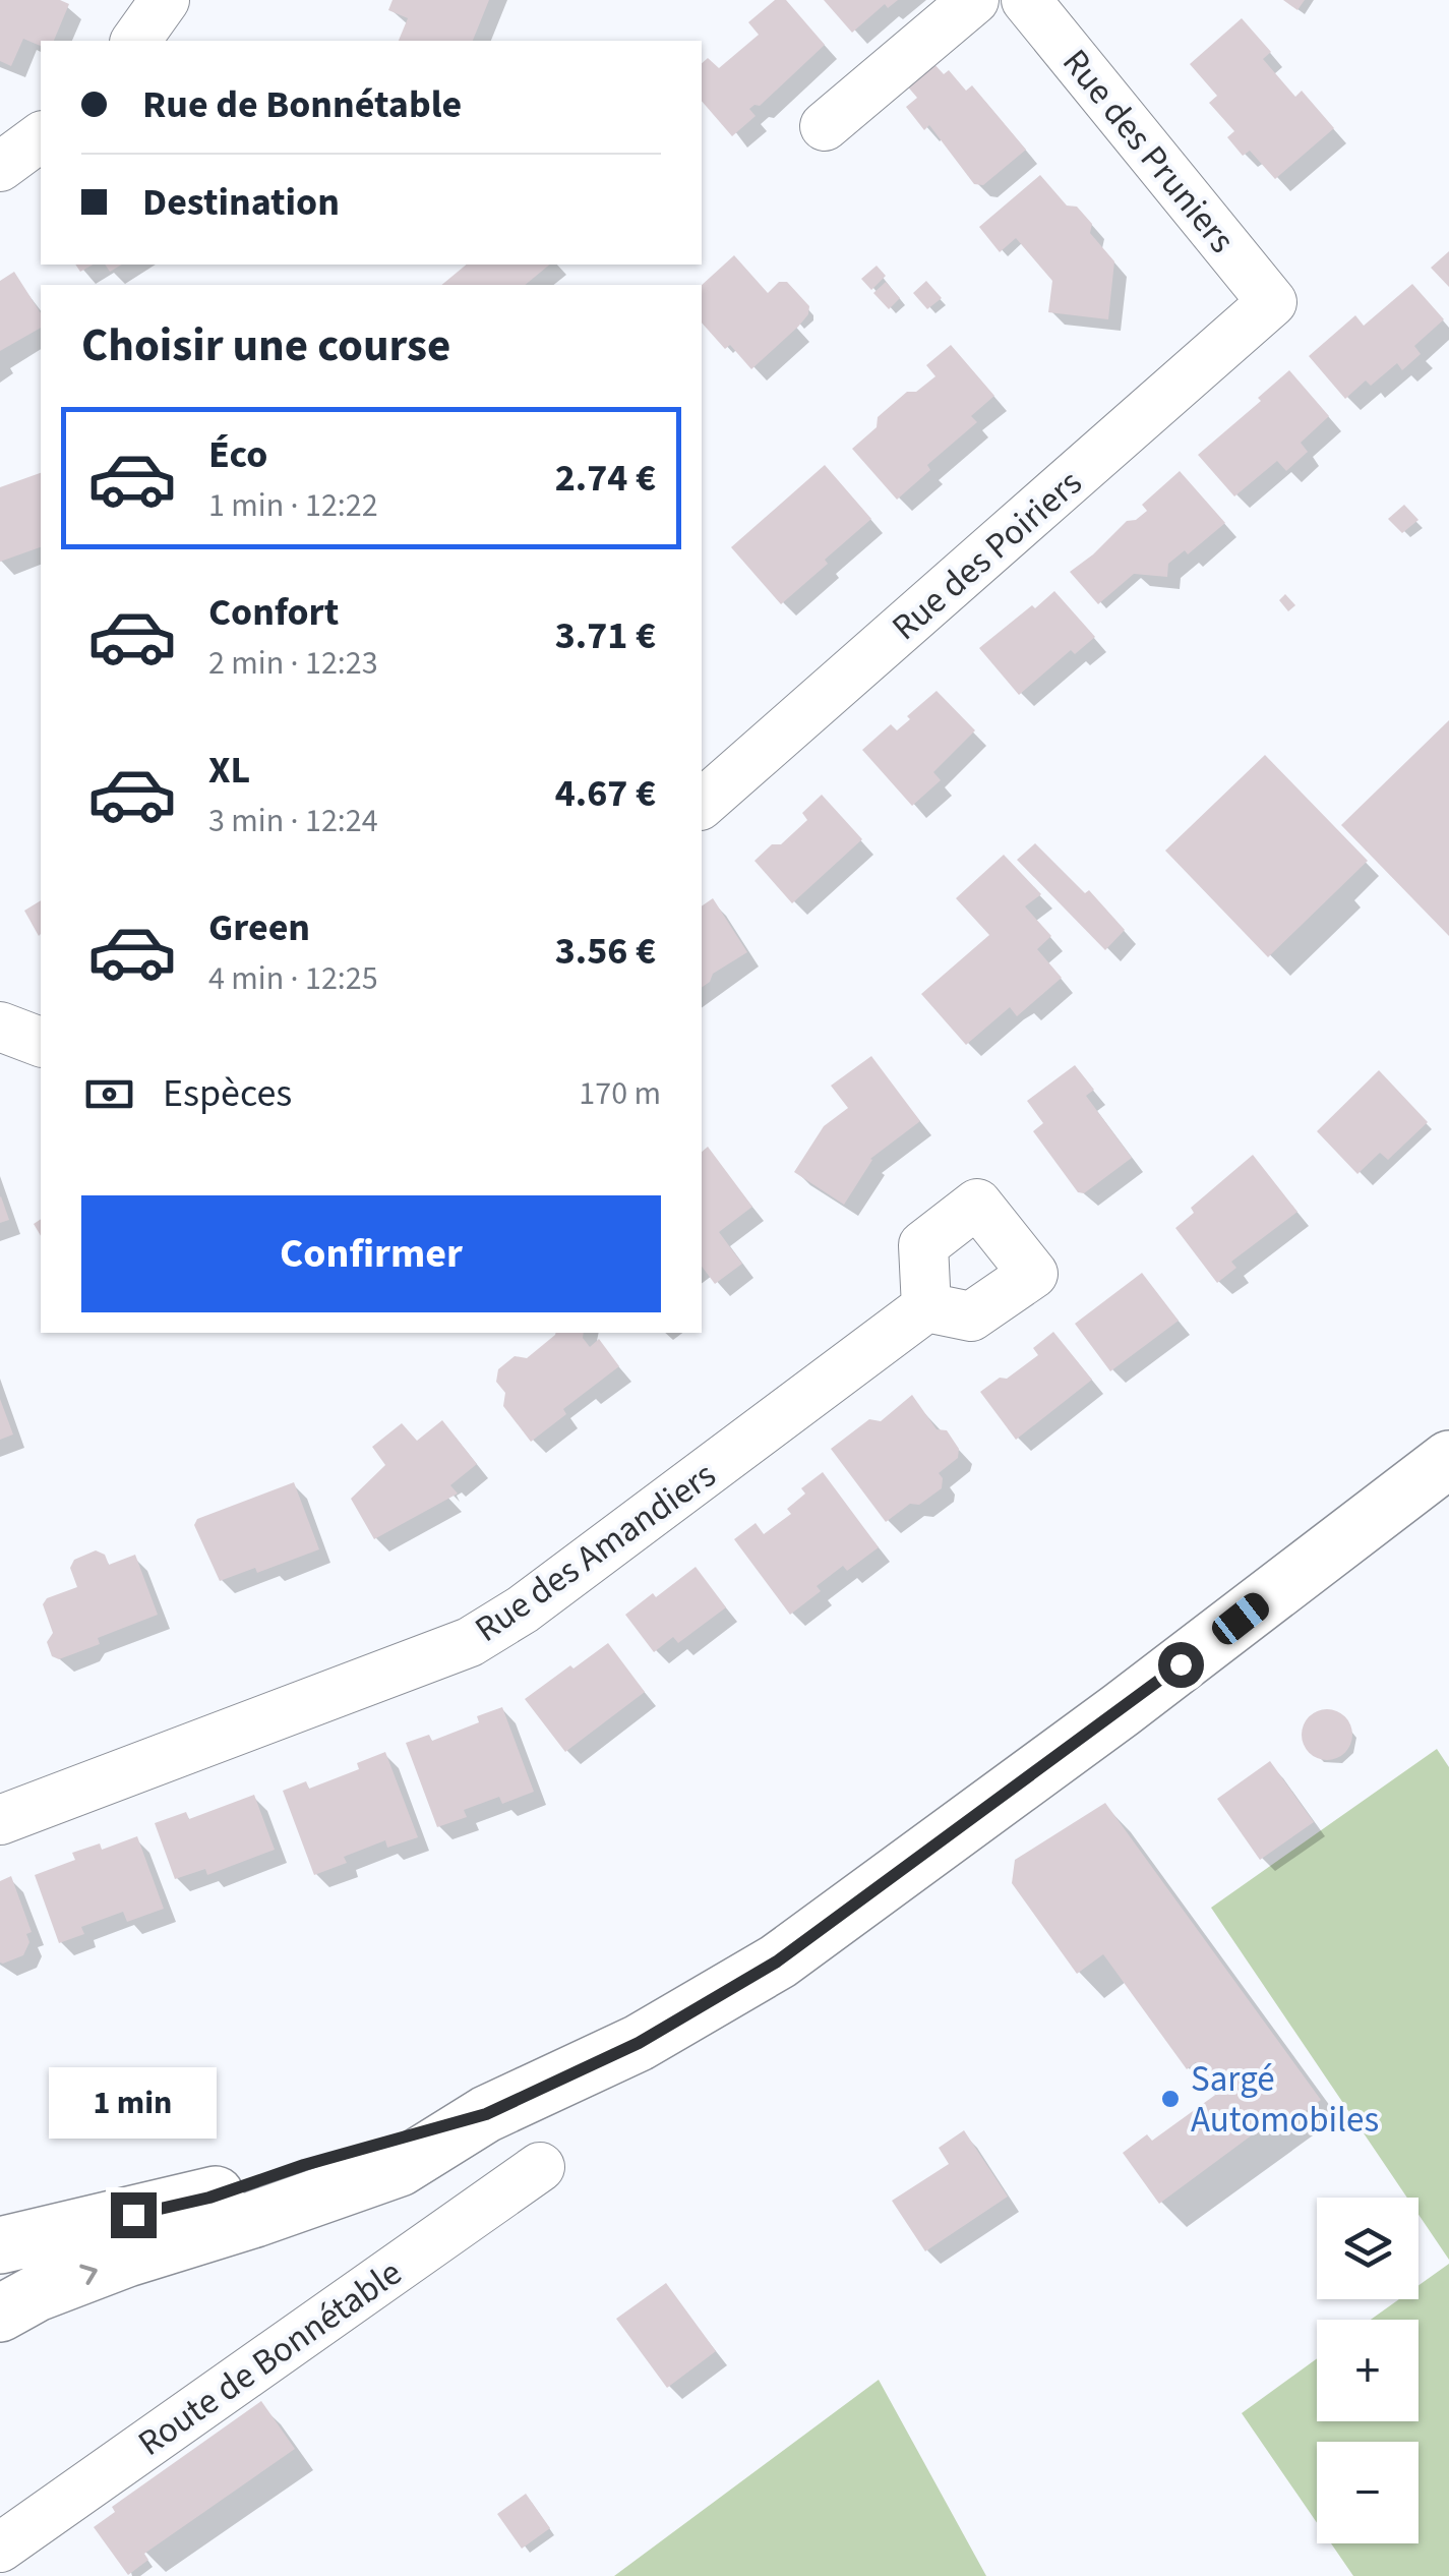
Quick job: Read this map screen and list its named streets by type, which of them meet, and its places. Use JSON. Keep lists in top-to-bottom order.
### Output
{
  "streets": {
    "street": [
      "Rue des Pruniers",
      "Rue des Poiriers",
      "Rue des Amandiers",
      "Route de Bonnétable"
    ]
  },
  "crossings": [
    ["Rue des Pruniers", "Rue des Poiriers"]
  ],
  "places": ["Sargé Automobiles"],
  "page": {
    "banner": ["Rue de Bonnétable", "Destination"],
    "heading": "Choisir une course",
    "list": [
      {
        "name": "Éco",
        "note": "1 min · 12:22",
        "value": "2.74 €"
      },
      {
        "name": "Confort",
        "note": "2 min · 12:23",
        "value": "3.71 €"
      },
      {
        "name": "XL",
        "note": "3 min · 12:24",
        "value": "4.67 €"
      },
      {
        "name": "Green",
        "note": "4 min · 12:25",
        "value": "3.56 €"
      }
    ],
    "pay": ["Espèces", "170 m"],
    "buttons": "Confirmer",
    "bubble": "1 min",
    "map_buttons": ["+", "−"]
  }
}
